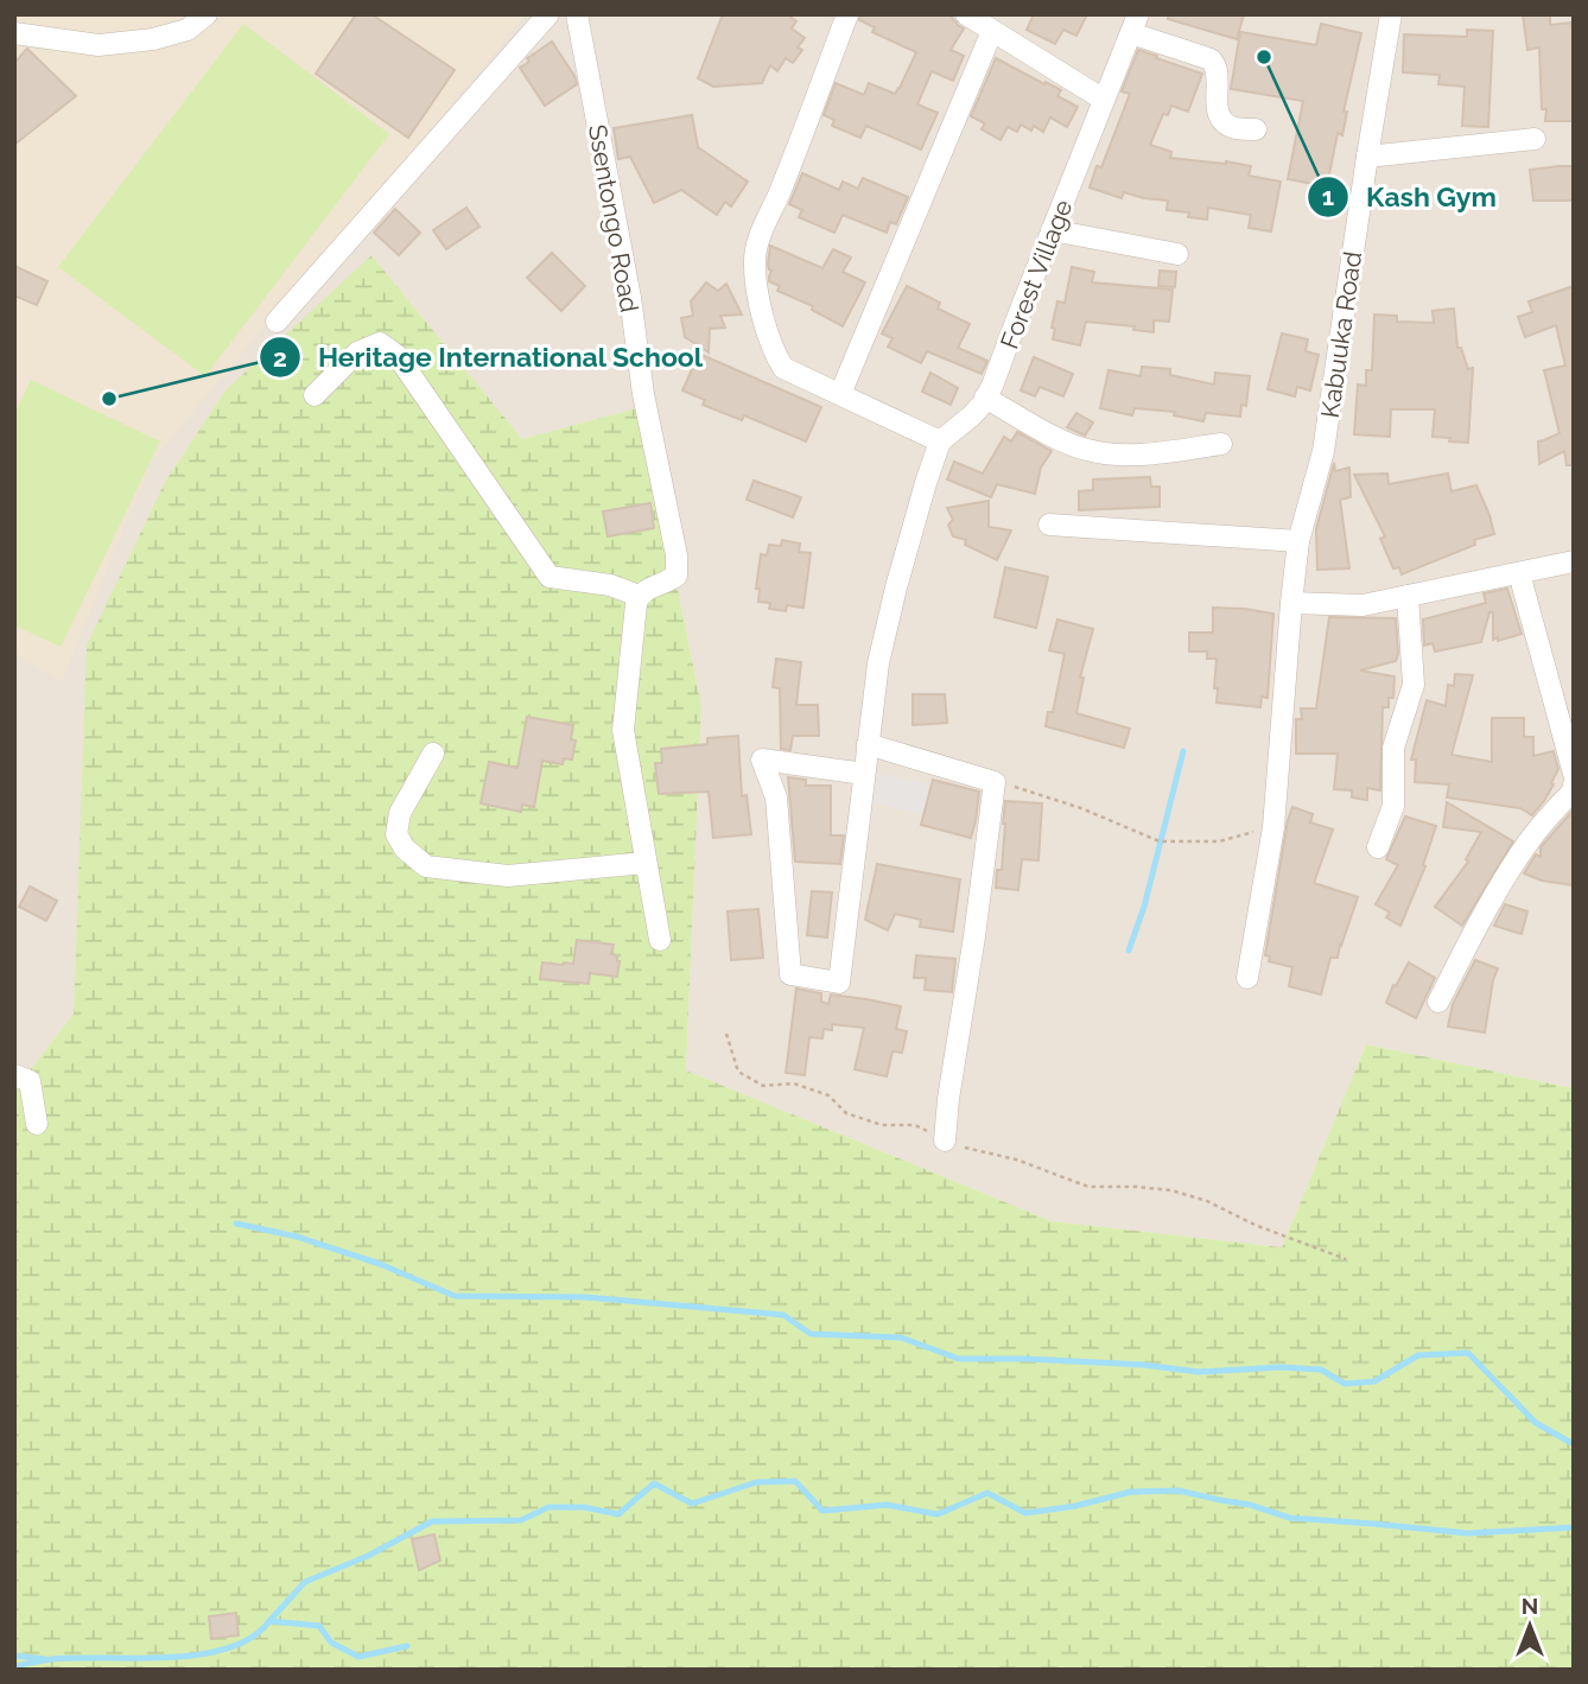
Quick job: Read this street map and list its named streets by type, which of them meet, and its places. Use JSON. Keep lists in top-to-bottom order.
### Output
{
  "streets": {
    "street": ["Ssentongo Road", "Forest Village", "Kabuuka Road"]
  },
  "places": ["Kash Gym", "Heritage International School"],
  "north": "top"
}
